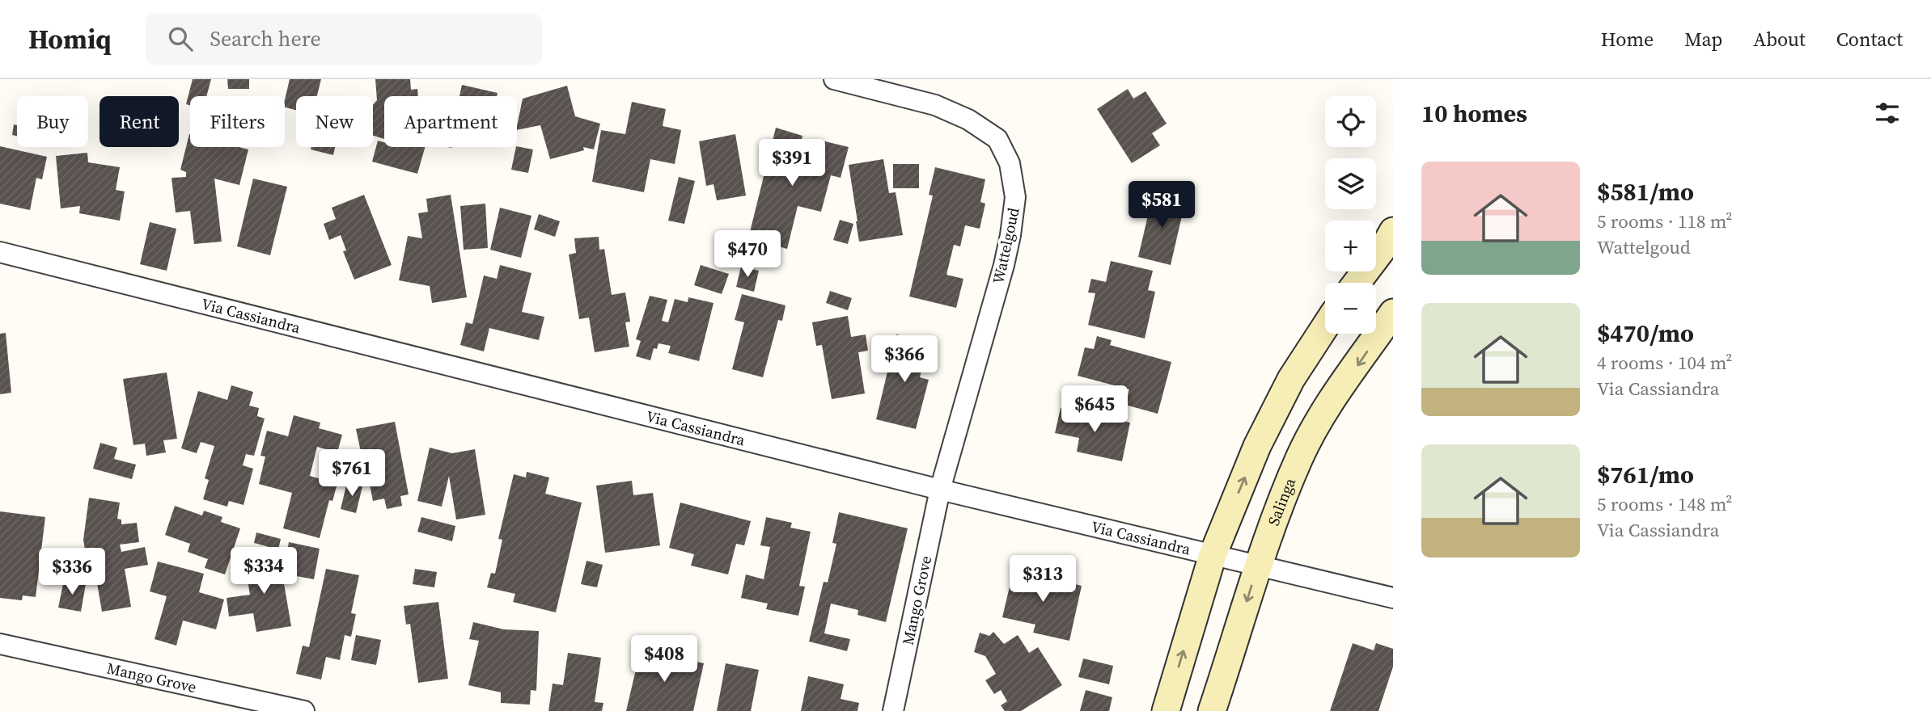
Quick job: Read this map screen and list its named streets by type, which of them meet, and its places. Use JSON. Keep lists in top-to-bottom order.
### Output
{
  "streets": {
    "street": [
      "Wattelgoud",
      "Via Cassiandra",
      "Salinga",
      "Mango Grove"
    ]
  },
  "crossings": [
    ["Wattelgoud", "Via Cassiandra"],
    ["Wattelgoud", "Mango Grove"],
    ["Via Cassiandra", "Salinga"],
    ["Via Cassiandra", "Mango Grove"]
  ],
  "page": {
    "header": "Homiq",
    "search": "Search here",
    "nav": [
      "Home",
      "Map",
      "About",
      "Contact"
    ],
    "heading": "10 homes",
    "map_buttons": ["+", "−"],
    "chip": [
      "Buy",
      "Rent",
      "Filters",
      "New",
      "Apartment"
    ],
    "price": [
      "$391",
      "$581",
      "$470",
      "$366",
      "$645",
      "$761",
      "$334",
      "$336",
      "$313",
      "$408"
    ],
    "list": [
      {
        "name": "$581/mo",
        "note": "5 rooms · 118 m² · Wattelgoud"
      },
      {
        "name": "$470/mo",
        "note": "4 rooms · 104 m² · Via Cassiandra"
      },
      {
        "name": "$761/mo",
        "note": "5 rooms · 148 m² · Via Cassiandra"
      }
    ]
  }
}
